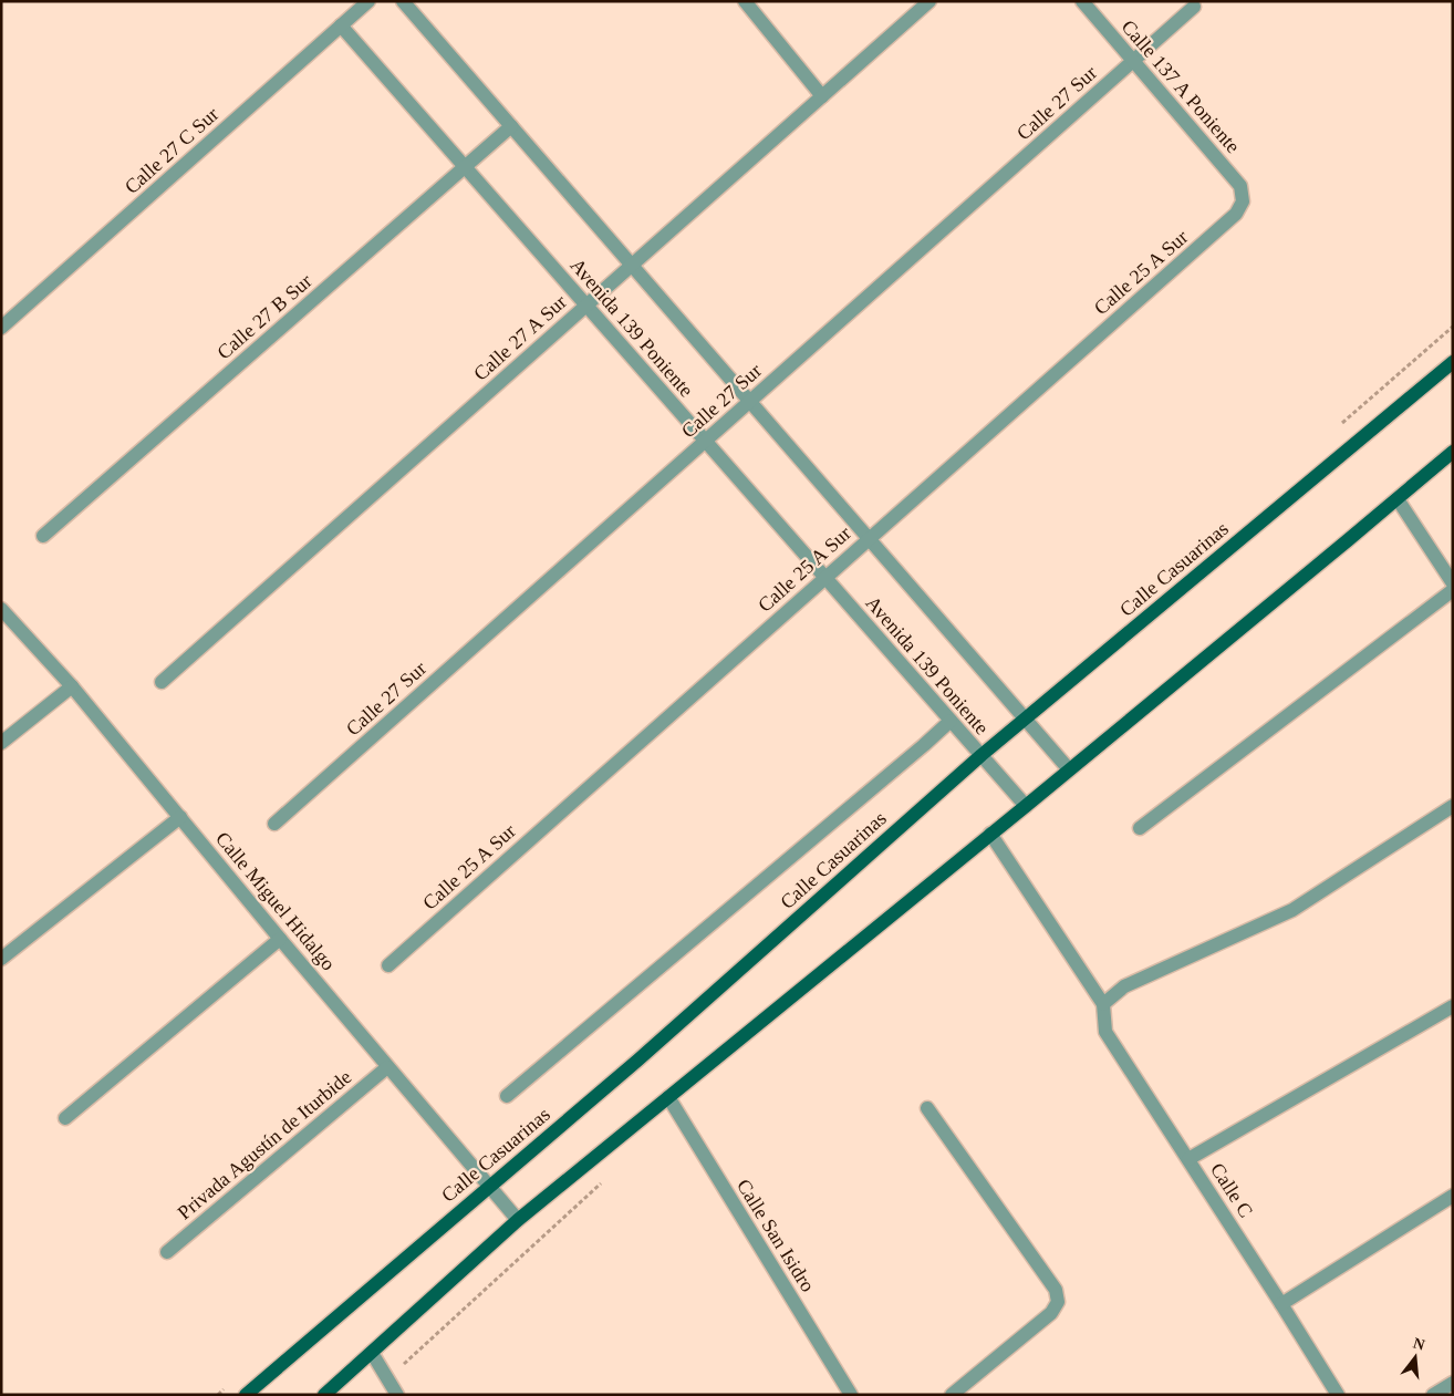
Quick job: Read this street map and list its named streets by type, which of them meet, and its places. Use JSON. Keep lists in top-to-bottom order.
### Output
{
  "streets": {
    "main road": ["Calle Casuarinas"],
    "street": [
      "Calle 137 A Poniente",
      "Calle 27 Sur",
      "Calle 27 C Sur",
      "Calle 25 A Sur",
      "Calle 27 B Sur",
      "Avenida 139 Poniente",
      "Calle 27 A Sur",
      "Calle Miguel Hidalgo",
      "Privada Agustín de Iturbide",
      "Calle C",
      "Calle San Isidro"
    ]
  },
  "crossings": [
    ["Calle 137 A Poniente", "Calle 27 Sur"],
    ["Calle 137 A Poniente", "Calle 25 A Sur"],
    ["Calle 27 Sur", "Avenida 139 Poniente"],
    ["Calle 27 C Sur", "Avenida 139 Poniente"],
    ["Calle 25 A Sur", "Avenida 139 Poniente"],
    ["Calle 27 B Sur", "Avenida 139 Poniente"],
    ["Avenida 139 Poniente", "Calle 27 A Sur"],
    ["Avenida 139 Poniente", "Calle Casuarinas"],
    ["Calle Casuarinas", "Calle Miguel Hidalgo"],
    ["Calle Miguel Hidalgo", "Privada Agustín de Iturbide"]
  ],
  "north": "top"
}
